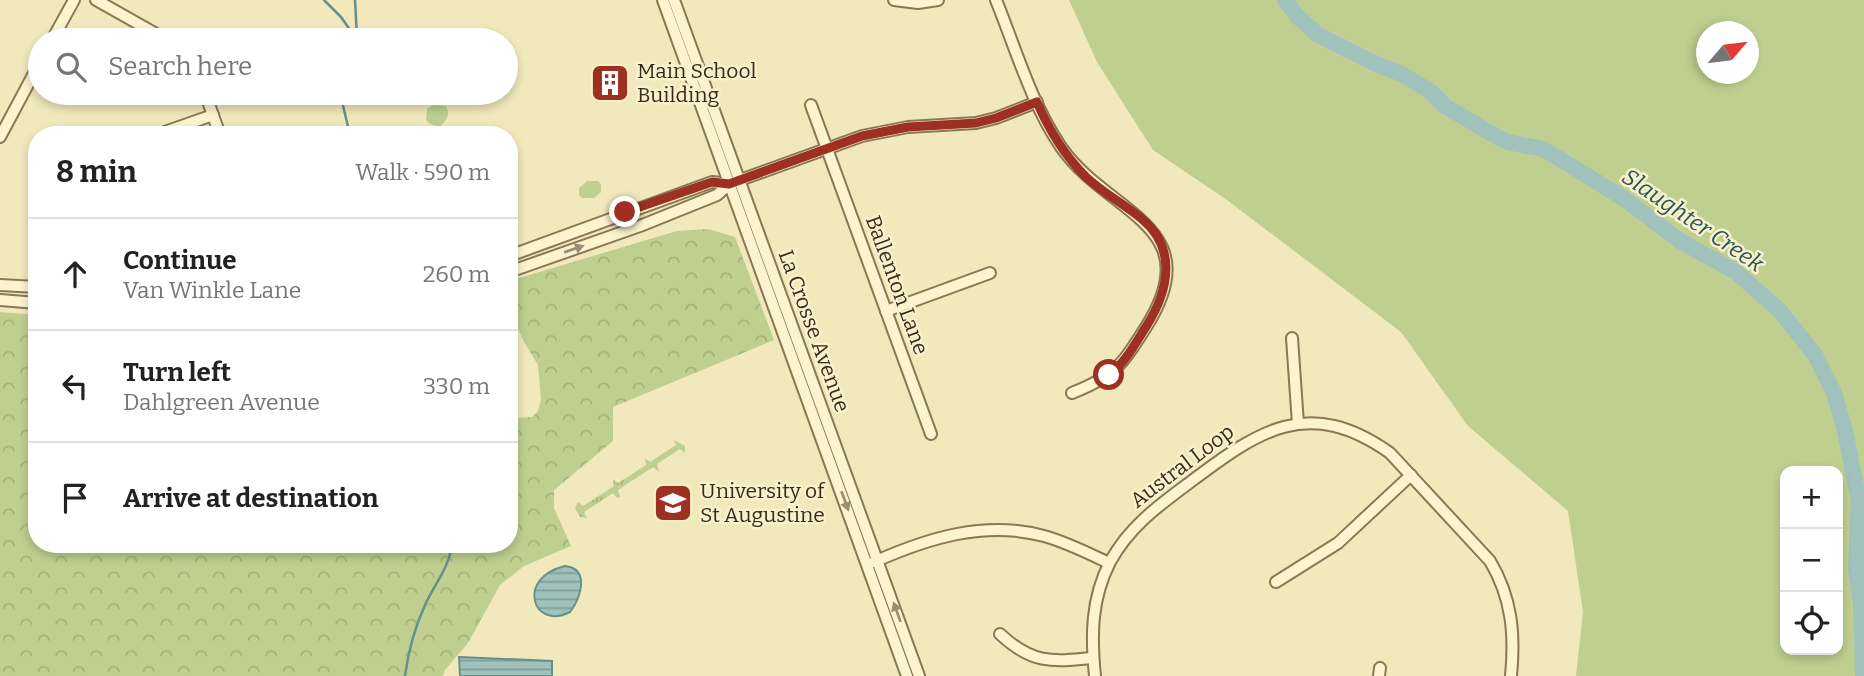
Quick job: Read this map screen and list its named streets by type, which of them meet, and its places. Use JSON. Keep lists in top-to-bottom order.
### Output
{
  "streets": {
    "street": ["Ballenton Lane", "La Crosse Avenue", "Austral Loop"]
  },
  "water": ["Slaughter Creek"],
  "places": {
    "building": ["Main School Building"],
    "school or university": ["University of St Augustine"]
  },
  "north": "top right",
  "page": {
    "search": "Search here",
    "heading": ["8 min", "Walk · 590 m"],
    "list": [
      ["Continue", "Van Winkle Lane", "260 m"],
      ["Turn left", "Dahlgreen Avenue", "330 m"],
      "Arrive at destination"
    ],
    "map_buttons": ["+", "−"]
  }
}
